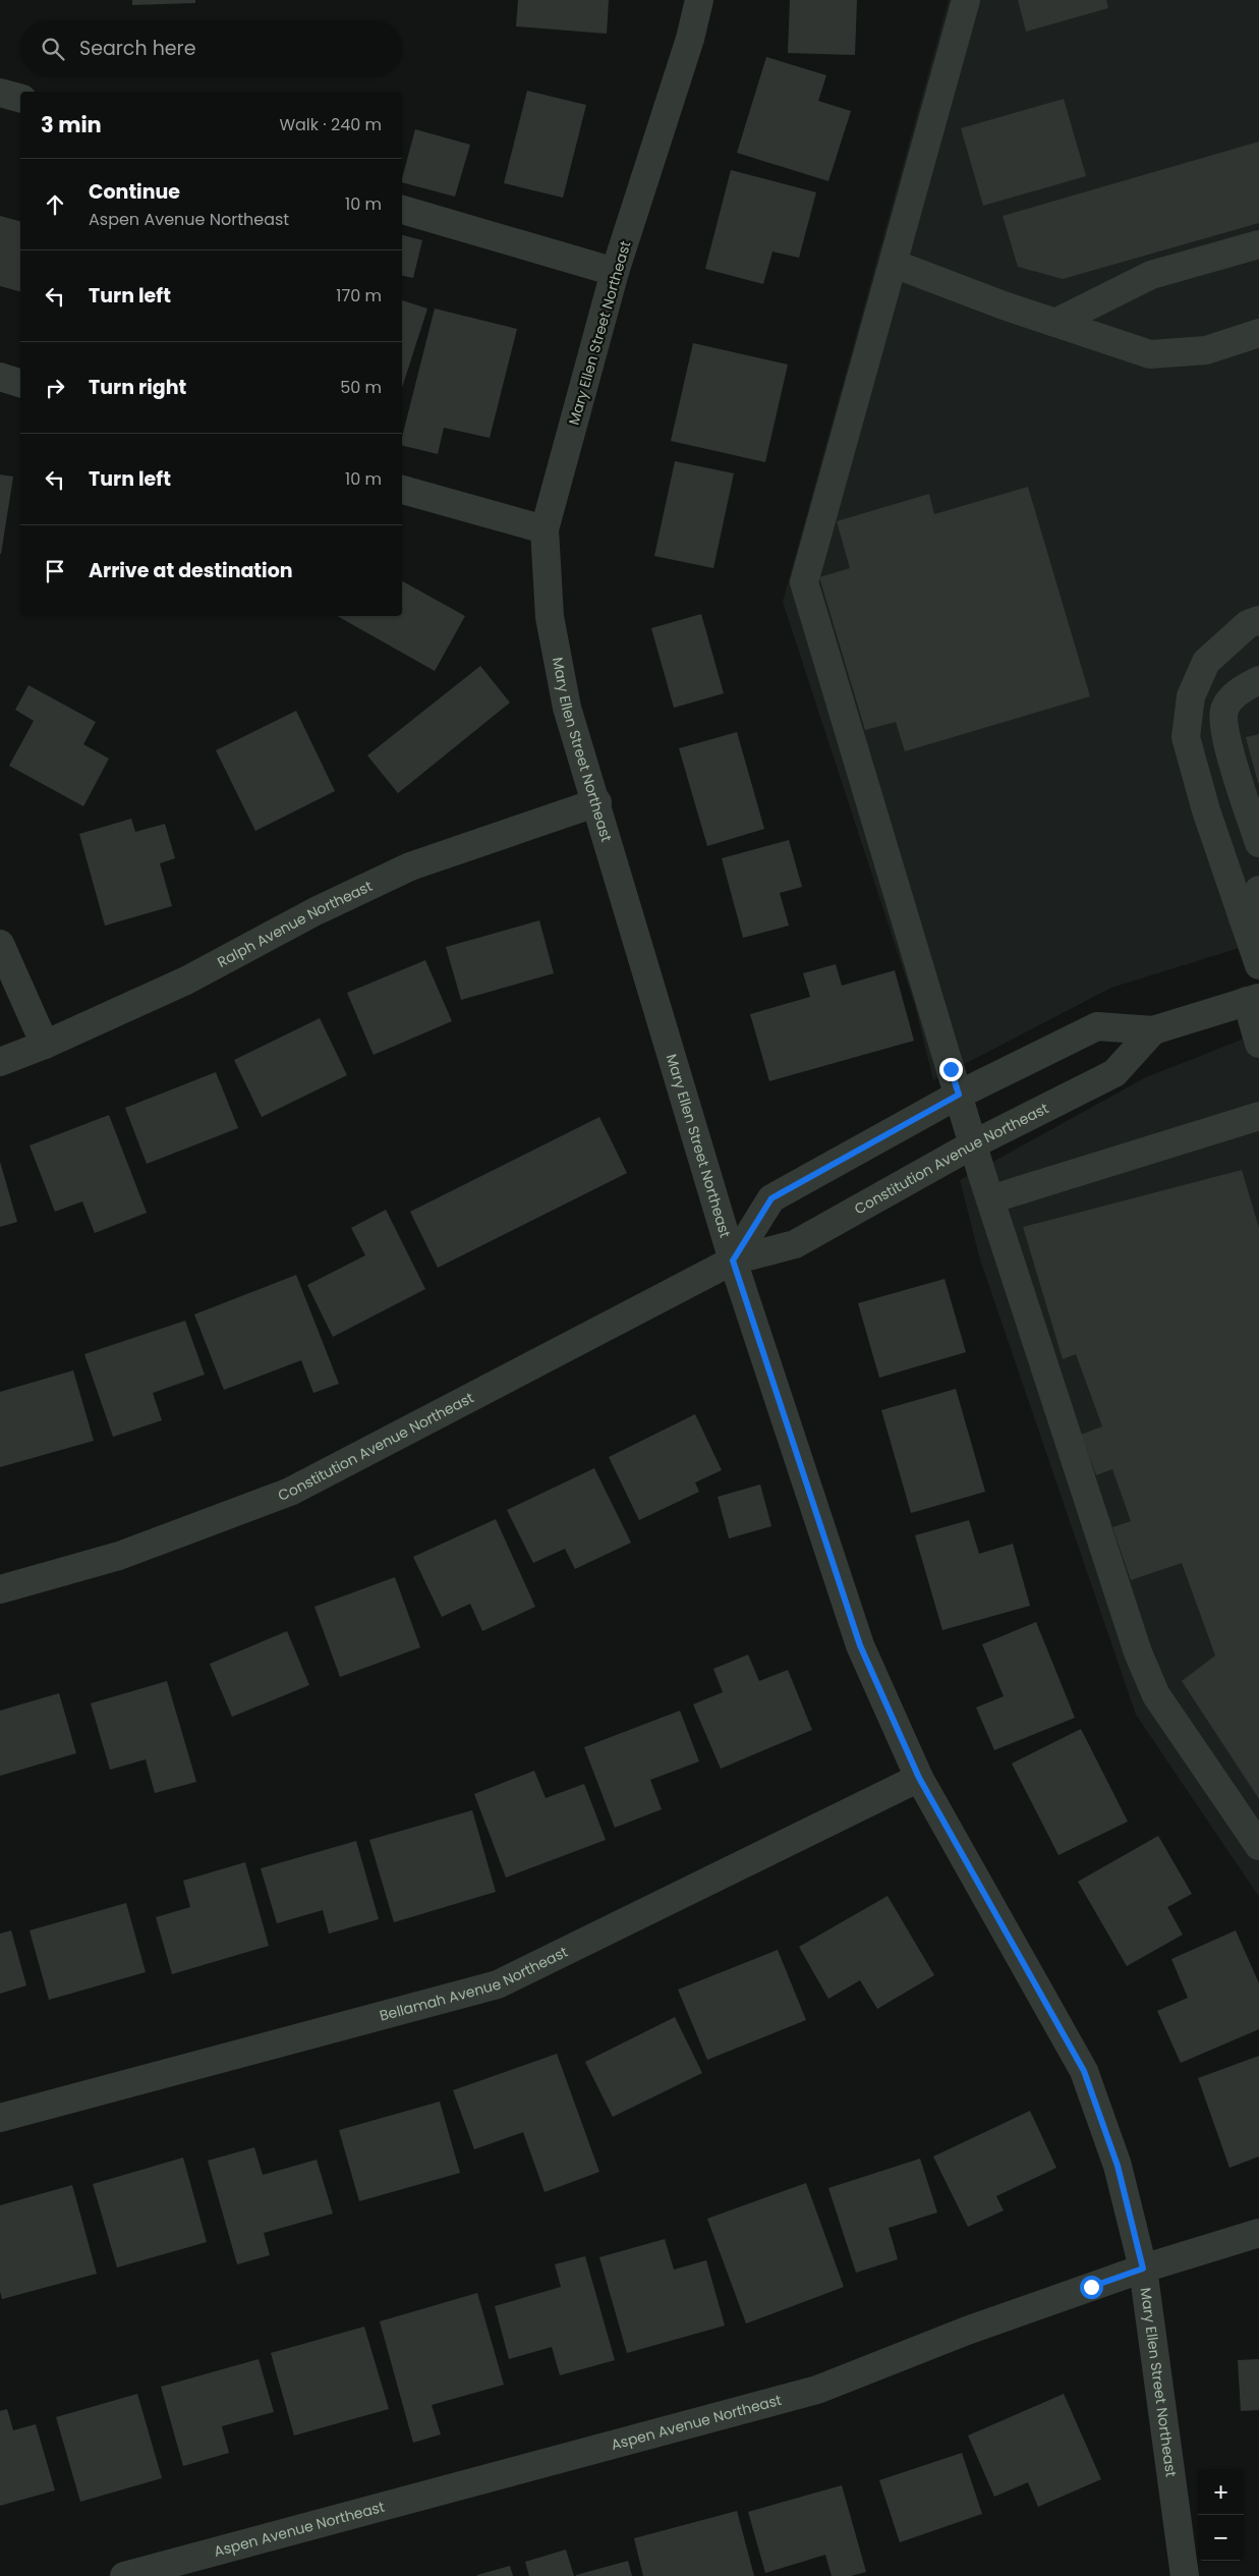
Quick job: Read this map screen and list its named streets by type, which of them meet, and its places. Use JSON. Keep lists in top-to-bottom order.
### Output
{
  "streets": {
    "street": [
      "Mary Ellen Street Northeast",
      "Ralph Avenue Northeast",
      "Constitution Avenue Northeast",
      "Bellamah Avenue Northeast",
      "Aspen Avenue Northeast"
    ]
  },
  "crossings": [
    ["Mary Ellen Street Northeast", "Ralph Avenue Northeast"],
    ["Mary Ellen Street Northeast", "Constitution Avenue Northeast"],
    ["Mary Ellen Street Northeast", "Bellamah Avenue Northeast"],
    ["Mary Ellen Street Northeast", "Aspen Avenue Northeast"]
  ],
  "page": {
    "search": "Search here",
    "heading": ["3 min", "Walk · 240 m"],
    "list": [
      ["Continue", "Aspen Avenue Northeast", "10 m"],
      ["Turn left", "170 m"],
      ["Turn right", "50 m"],
      ["Turn left", "10 m"],
      "Arrive at destination"
    ],
    "map_buttons": ["+", "−"]
  }
}
